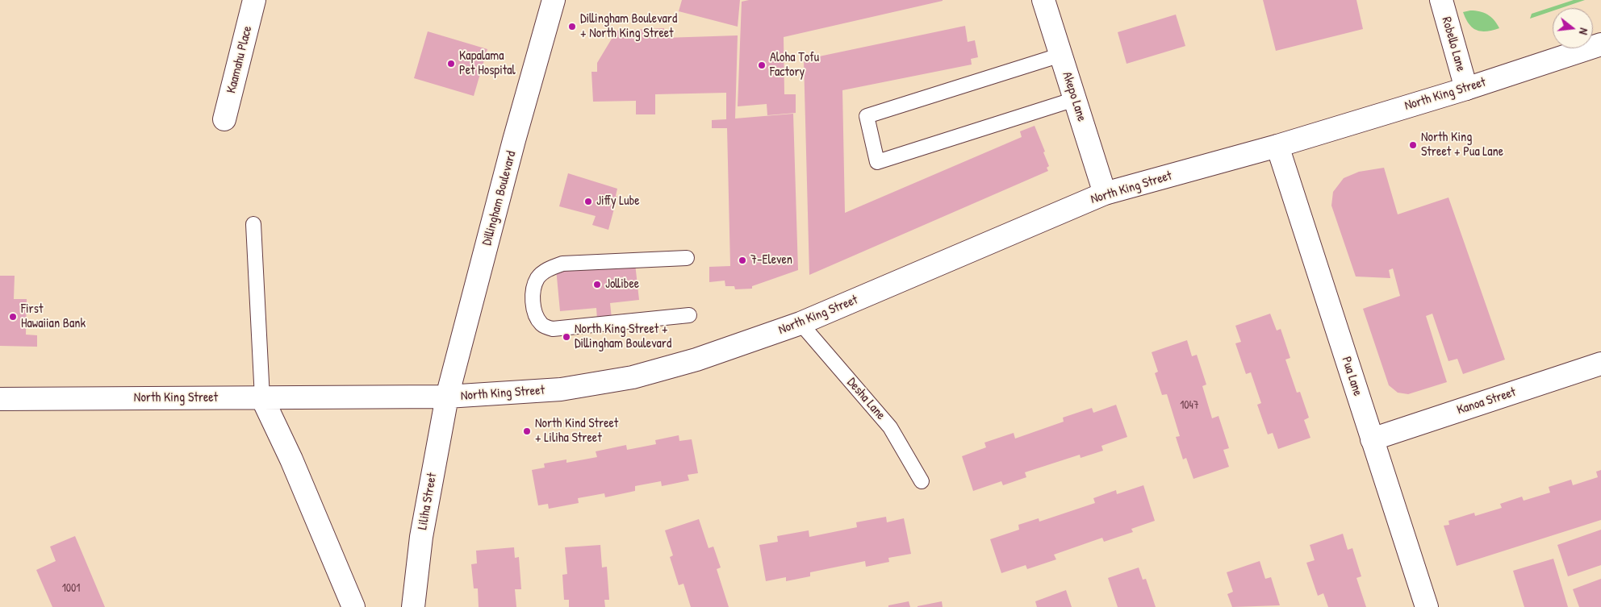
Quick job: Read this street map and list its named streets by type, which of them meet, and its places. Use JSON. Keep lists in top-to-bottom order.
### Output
{
  "streets": {
    "main road": [
      "Robello Lane",
      "Kaamahu Place",
      "North King Street",
      "Akepo Lane",
      "Dillingham Boulevard",
      "Pua Lane",
      "Kanoa Street",
      "Liliha Street"
    ],
    "lane": ["Desha Lane"]
  },
  "crossings": [
    ["Robello Lane", "North King Street"],
    ["North King Street", "Akepo Lane"],
    ["North King Street", "Dillingham Boulevard"],
    ["North King Street", "Pua Lane"],
    ["North King Street", "Desha Lane"],
    ["North King Street", "Liliha Street"],
    ["Dillingham Boulevard", "Liliha Street"],
    ["Pua Lane", "Kanoa Street"]
  ],
  "places": [
    "Dillingham Boulevard + North King Street",
    "Kapalama Pet Hospital",
    "Aloha Tofu Factory",
    "North King Street + Pua Lane",
    "Jiffy Lube",
    "7-Eleven",
    "Jollibee",
    "First Hawaiian Bank",
    "North King Street + Dillingham Boulevard",
    "North Kind Street + Liliha Street"
  ],
  "house_numbers": ["1047", "1001"],
  "north": "right"
}
